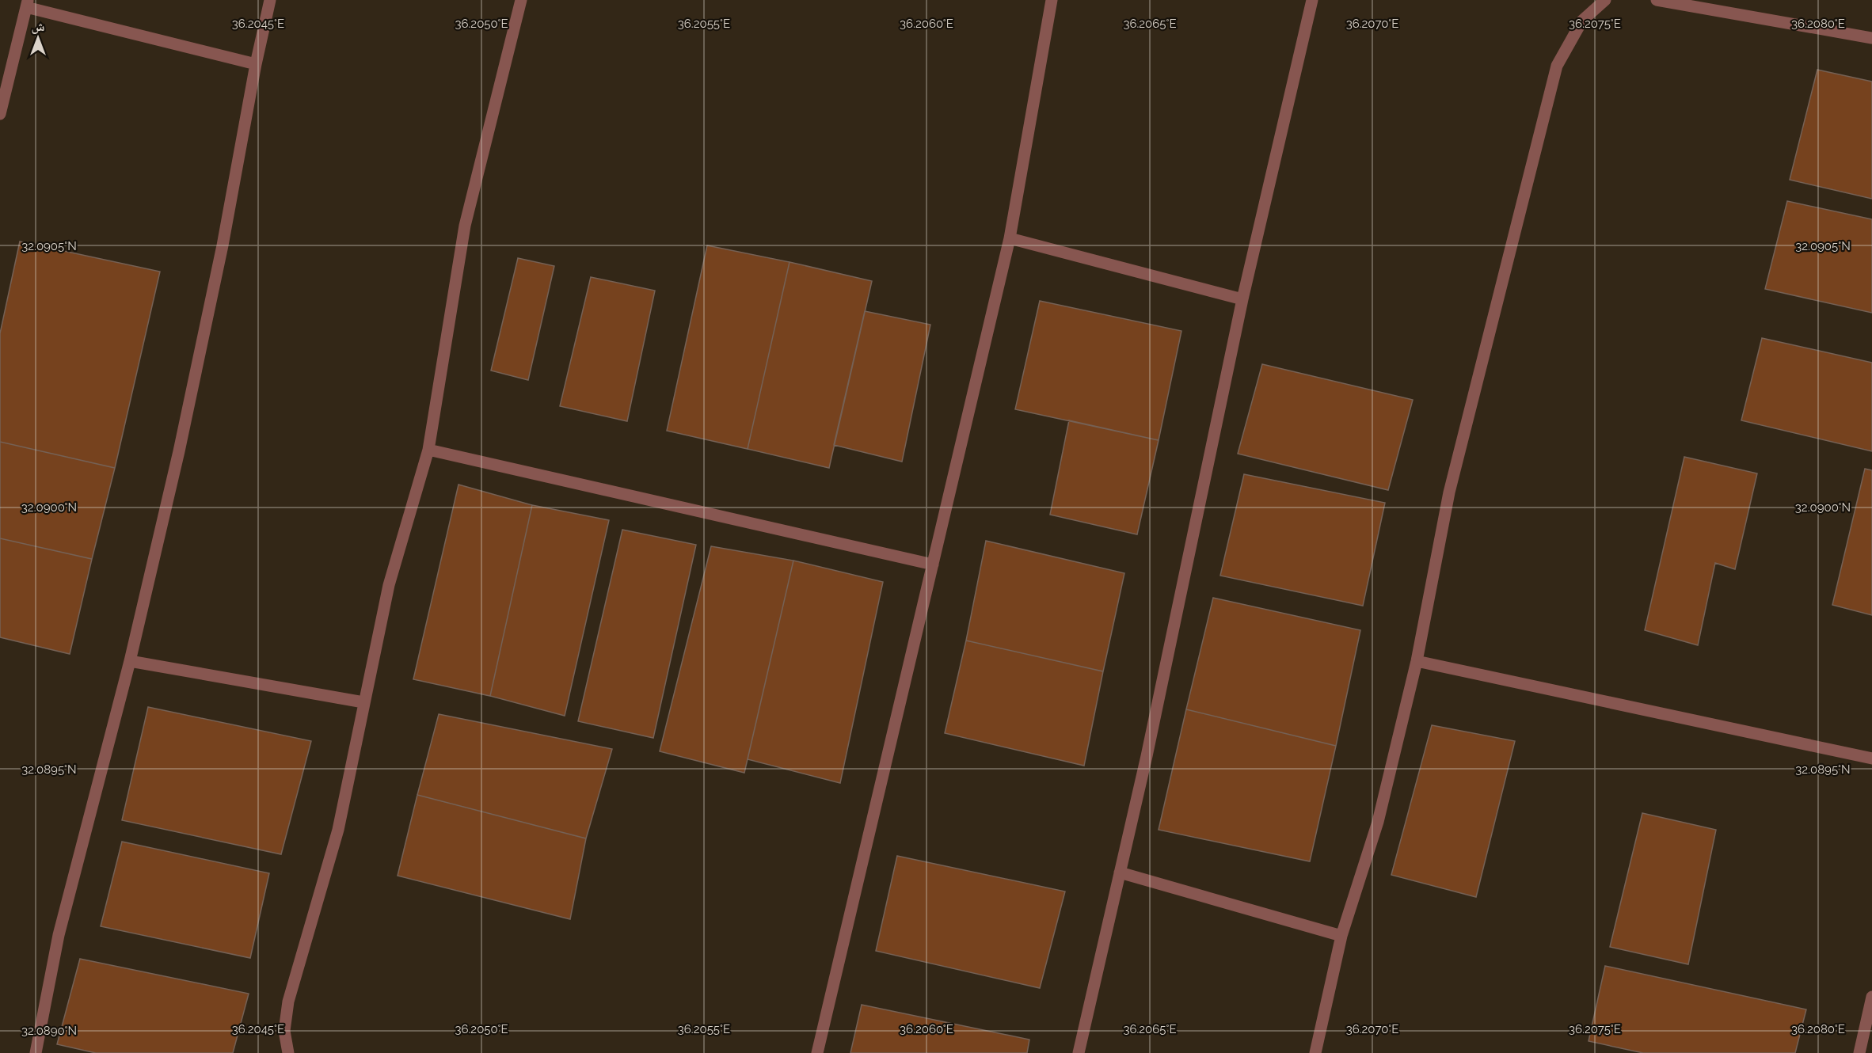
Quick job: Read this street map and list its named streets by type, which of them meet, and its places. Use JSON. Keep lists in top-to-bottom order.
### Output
{
  "north": "top",
  "coordinates": [
    "36.2045°E",
    "36.2050°E",
    "36.2055°E",
    "36.2060°E",
    "36.2065°E",
    "36.2070°E",
    "36.2075°E",
    "36.2080°E",
    "32.0905°N",
    "32.0900°N",
    "32.0895°N",
    "32.0890°N"
  ]
}
